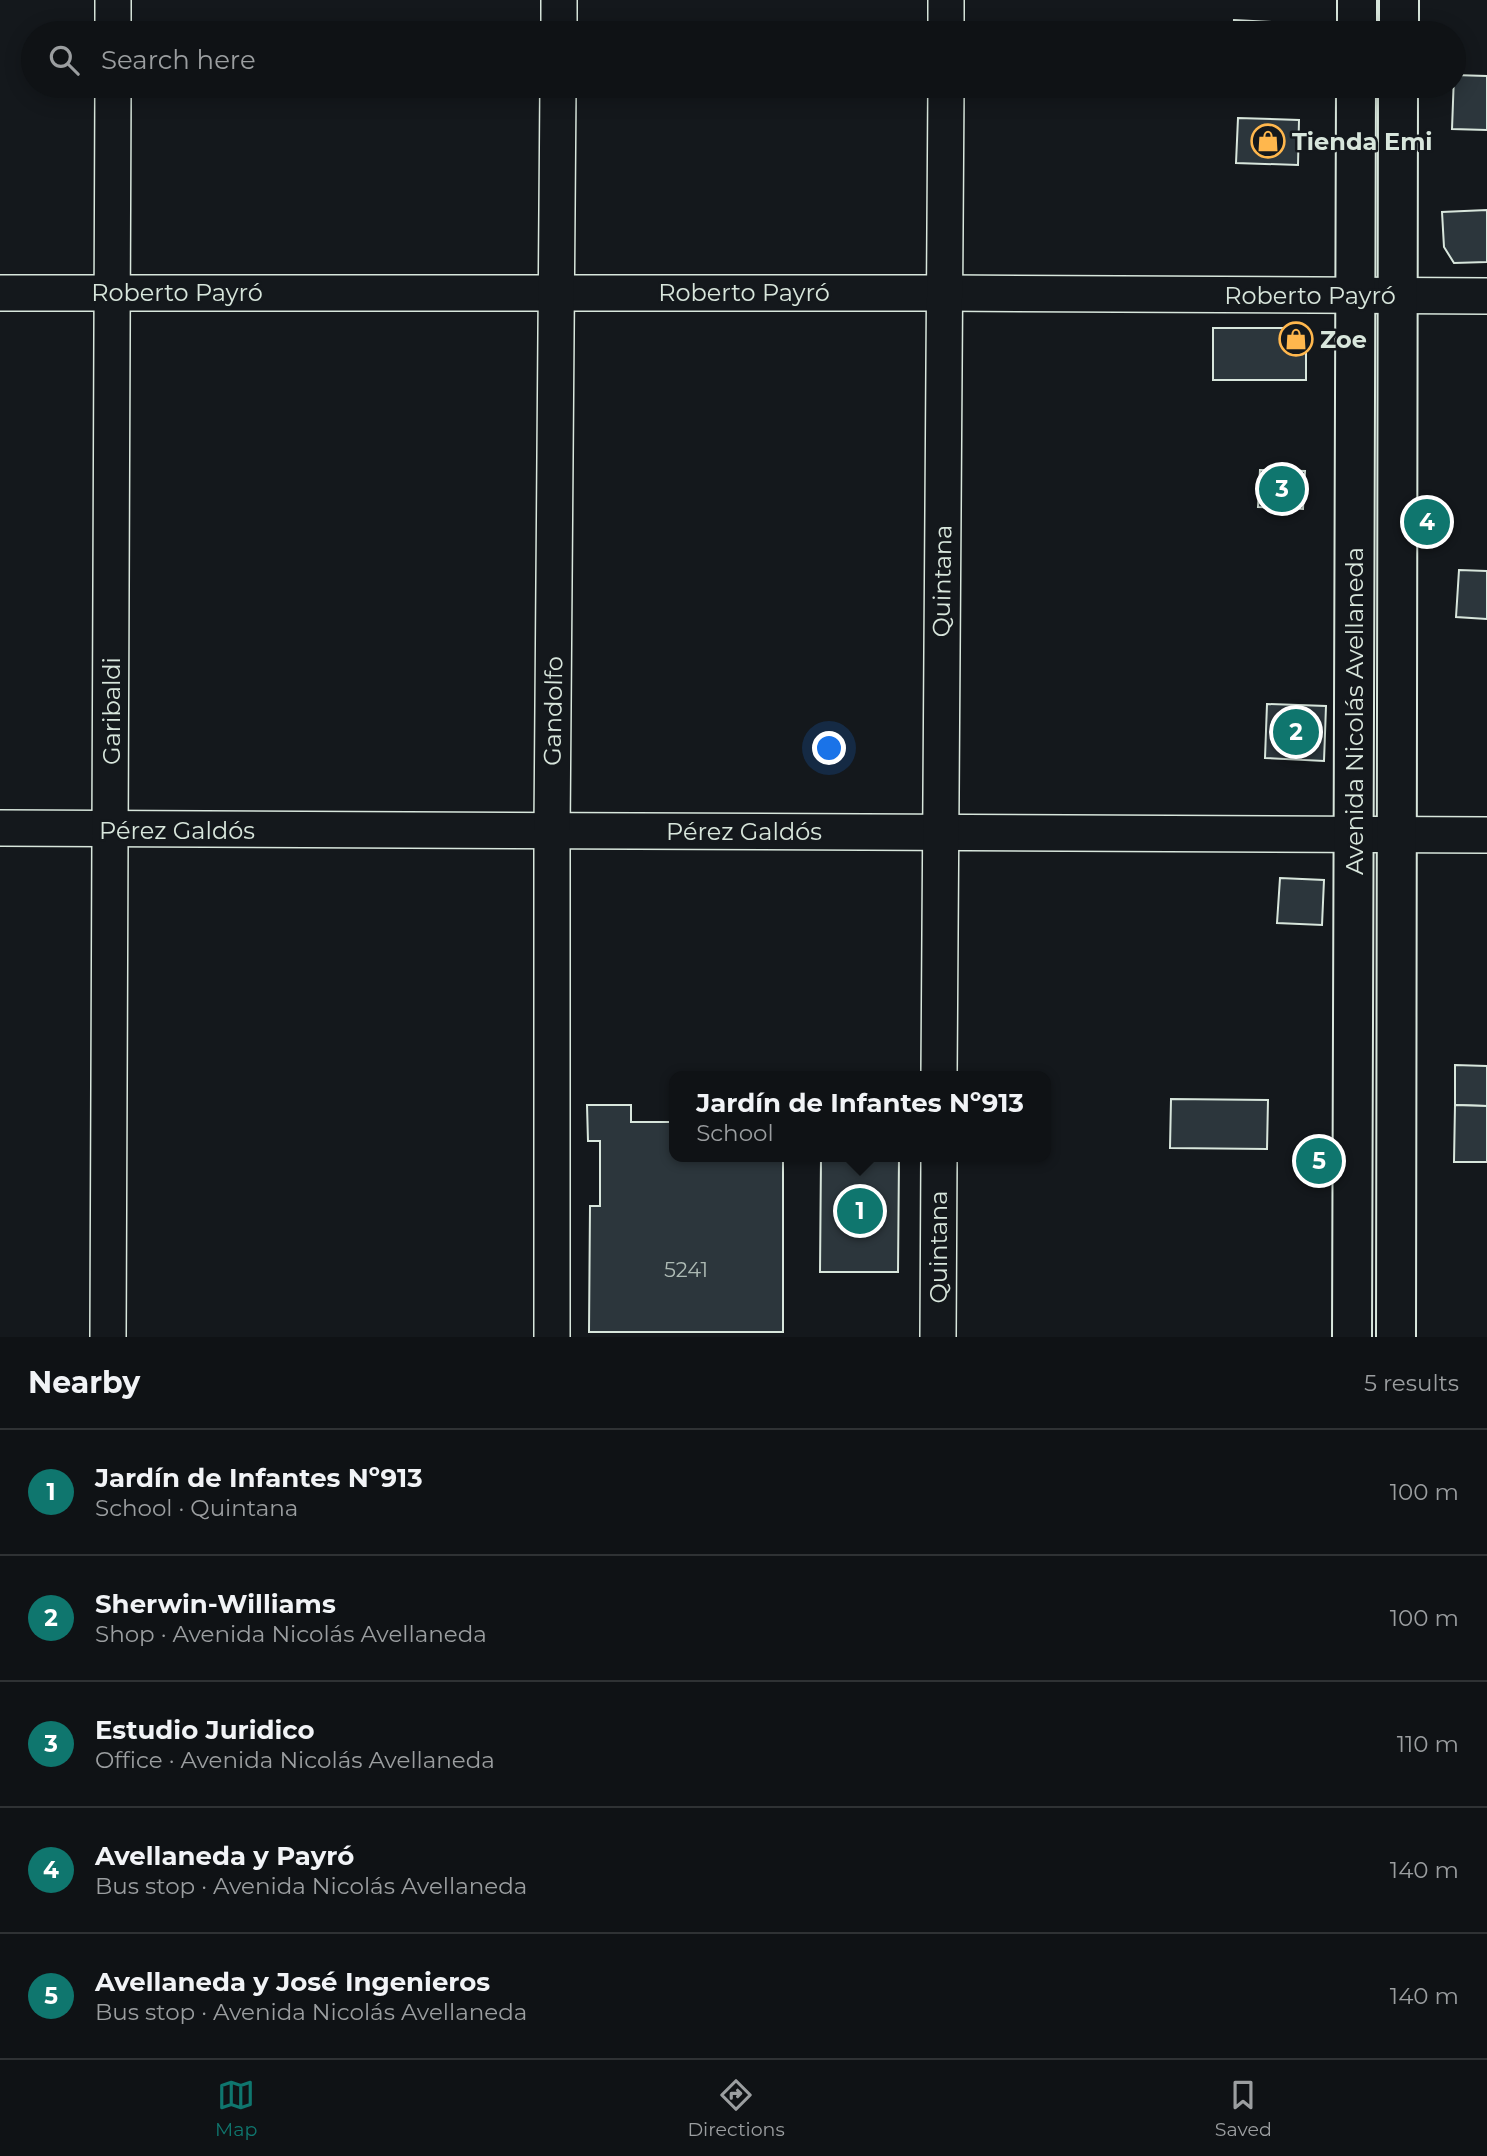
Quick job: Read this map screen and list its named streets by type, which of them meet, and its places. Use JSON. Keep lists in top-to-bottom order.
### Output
{
  "streets": {
    "main road": ["Avenida Nicolás Avellaneda"],
    "street": [
      "Roberto Payró",
      "Quintana",
      "Garibaldi",
      "Gandolfo",
      "Pérez Galdós"
    ]
  },
  "crossings": [
    ["Roberto Payró", "Quintana"],
    ["Roberto Payró", "Garibaldi"],
    ["Roberto Payró", "Gandolfo"],
    ["Roberto Payró", "Avenida Nicolás Avellaneda"],
    ["Quintana", "Pérez Galdós"],
    ["Garibaldi", "Pérez Galdós"],
    ["Gandolfo", "Pérez Galdós"],
    ["Avenida Nicolás Avellaneda", "Pérez Galdós"]
  ],
  "places": {
    "shop": ["Tienda Emi", "Zoe"]
  },
  "house_numbers": ["5241"],
  "page": {
    "search": "Search here",
    "pins": [
      "3",
      "4",
      "2",
      "5",
      "1"
    ],
    "popup": ["Jardín de Infantes Nº913", "School"],
    "heading": ["Nearby", "5 results"],
    "list": [
      {
        "mark": "1",
        "name": "Jardín de Infantes Nº913",
        "note": "School · Quintana",
        "value": "100 m"
      },
      {
        "mark": "2",
        "name": "Sherwin-Williams",
        "note": "Shop · Avenida Nicolás Avellaneda",
        "value": "100 m"
      },
      {
        "mark": "3",
        "name": "Estudio Juridico",
        "note": "Office · Avenida Nicolás Avellaneda",
        "value": "110 m"
      },
      {
        "mark": "4",
        "name": "Avellaneda y Payró",
        "note": "Bus stop · Avenida Nicolás Avellaneda",
        "value": "140 m"
      },
      {
        "mark": "5",
        "name": "Avellaneda y José Ingenieros",
        "note": "Bus stop · Avenida Nicolás Avellaneda",
        "value": "140 m"
      }
    ],
    "nav": ["Map", "Directions", "Saved"]
  }
}
